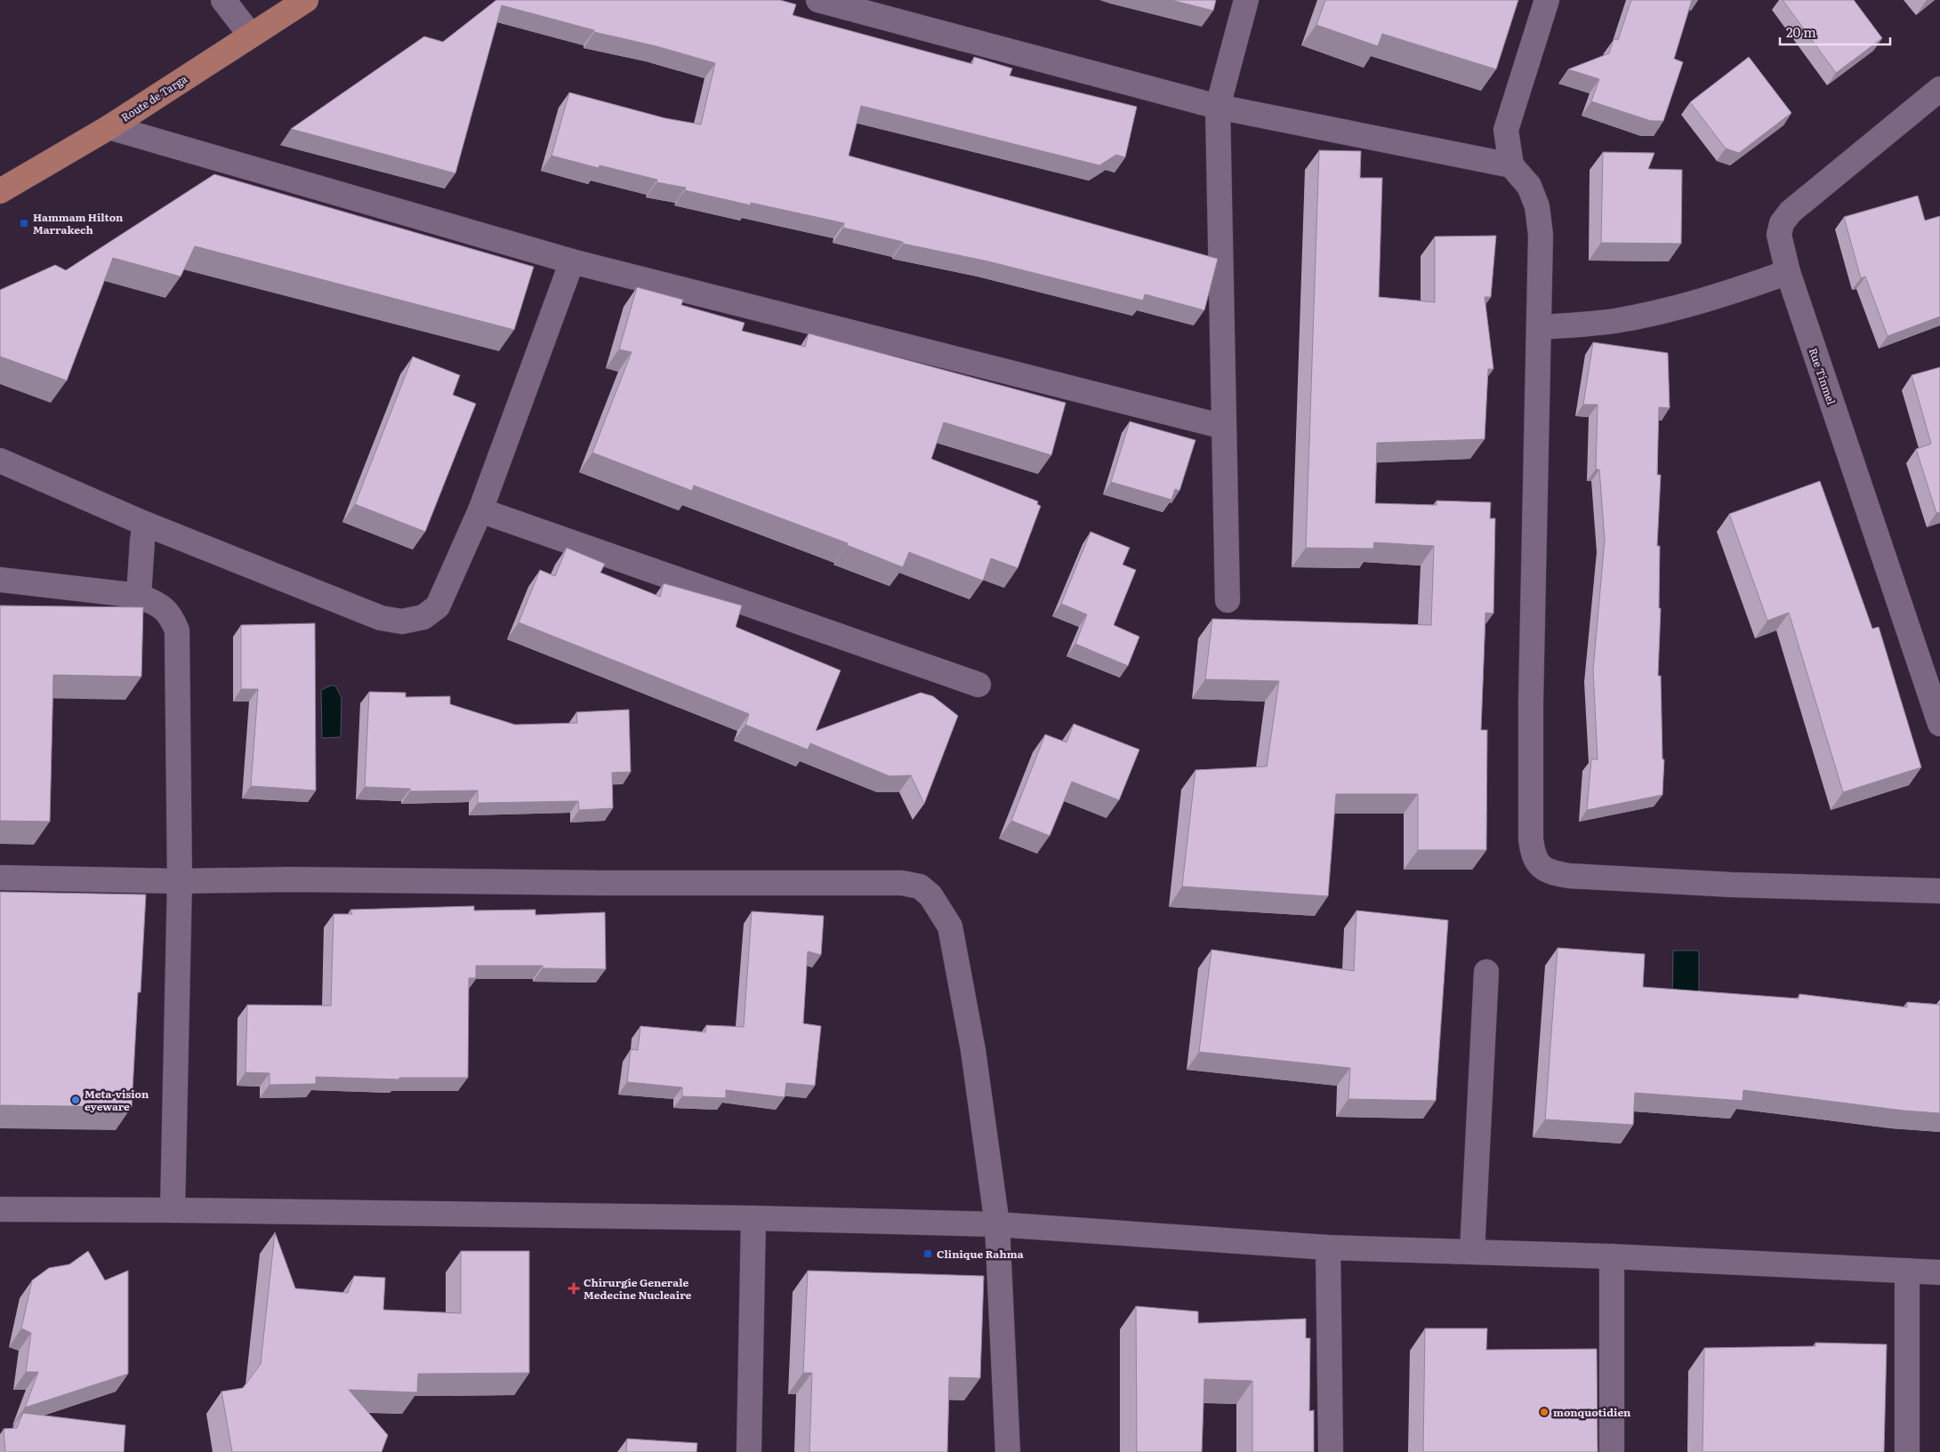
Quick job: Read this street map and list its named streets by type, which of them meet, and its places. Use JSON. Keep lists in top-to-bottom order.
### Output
{
  "streets": {
    "main road": ["Route de Targa"],
    "street": ["Rue Tinmel"]
  },
  "places": {
    "transit": ["Hammam Hilton Marrakech", "Clinique Rahma"],
    "other": ["Meta-vision eyeware", "monquotidien"],
    "health": ["Chirurgie Generale Medecine Nucleaire"]
  },
  "scale_bar": "20 m"
}
